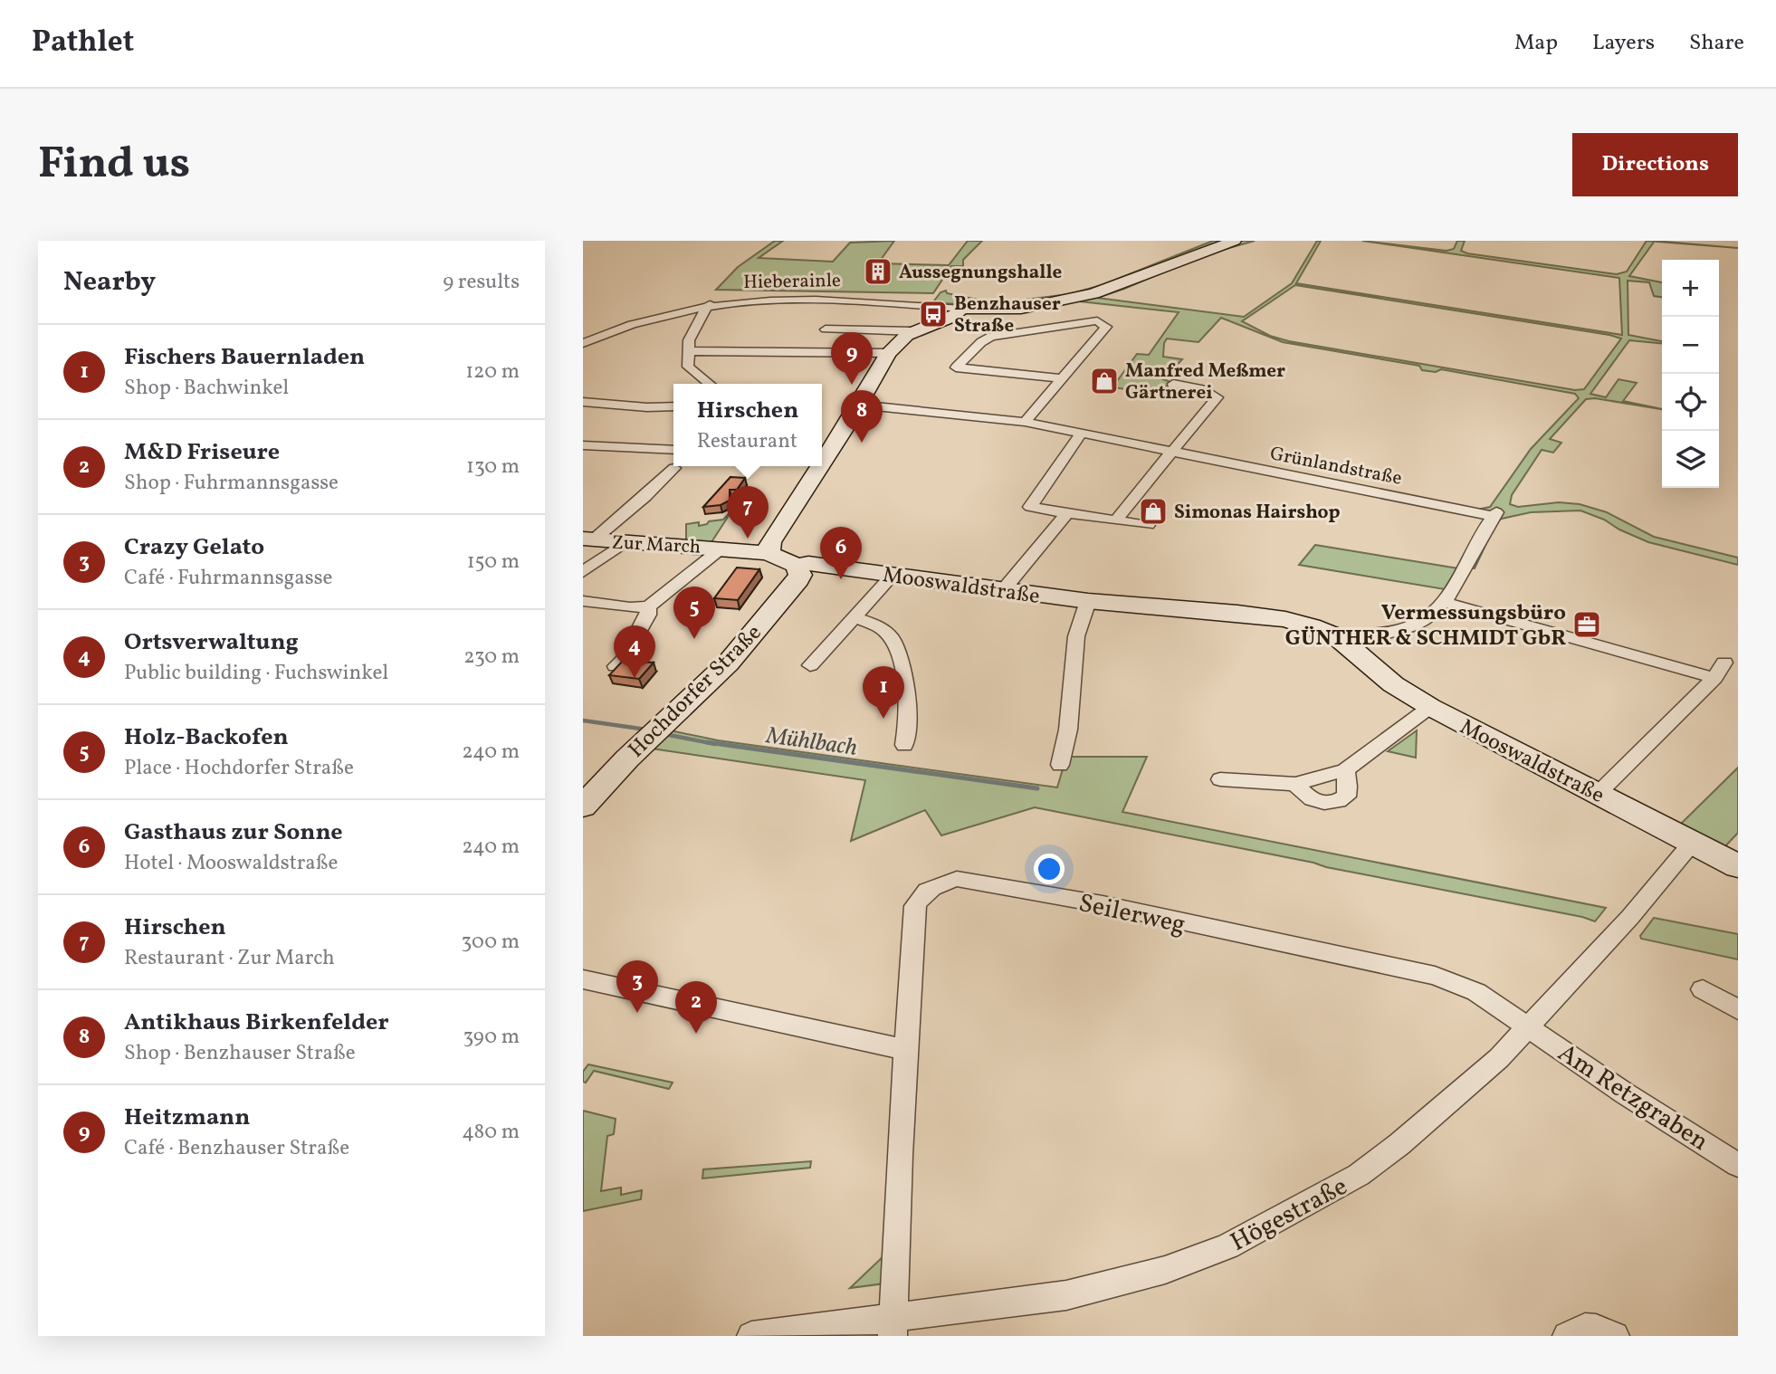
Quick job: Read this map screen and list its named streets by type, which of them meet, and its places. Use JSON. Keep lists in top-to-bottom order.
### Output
{
  "streets": {
    "street": [
      "Hieberainle",
      "Grünlandstraße",
      "Zur March",
      "Mooswaldstraße",
      "Hochdorfer Straße",
      "Seilerweg",
      "Am Retzgraben",
      "Högestraße"
    ]
  },
  "crossings": [
    ["Grünlandstraße", "Mooswaldstraße"],
    ["Mooswaldstraße", "Hochdorfer Straße"],
    ["Mooswaldstraße", "Högestraße"],
    ["Seilerweg", "Am Retzgraben"],
    ["Seilerweg", "Högestraße"],
    ["Am Retzgraben", "Högestraße"]
  ],
  "water": ["Mühlbach"],
  "places": {
    "building": ["Aussegnungshalle"],
    "bus stop": ["Benzhauser Straße"],
    "shop": ["Manfred Meßmer Gärtnerei", "Simonas Hairshop"],
    "office": ["Vermessungsbüro GÜNTHER & SCHMIDT GbR"]
  },
  "page": {
    "header": "Pathlet",
    "nav": ["Map", "Layers", "Share"],
    "buttons": "Directions",
    "title": "Find us",
    "heading": ["Nearby", "9 results"],
    "map_buttons": ["+", "−"],
    "list": [
      {
        "mark": "1",
        "name": "Fischers Bauernladen",
        "note": "Shop · Bachwinkel",
        "value": "120 m"
      },
      {
        "mark": "2",
        "name": "M&D Friseure",
        "note": "Shop · Fuhrmannsgasse",
        "value": "130 m"
      },
      {
        "mark": "3",
        "name": "Crazy Gelato",
        "note": "Café · Fuhrmannsgasse",
        "value": "150 m"
      },
      {
        "mark": "4",
        "name": "Ortsverwaltung",
        "note": "Public building · Fuchswinkel",
        "value": "230 m"
      },
      {
        "mark": "5",
        "name": "Holz-Backofen",
        "note": "Place · Hochdorfer Straße",
        "value": "240 m"
      },
      {
        "mark": "6",
        "name": "Gasthaus zur Sonne",
        "note": "Hotel · Mooswaldstraße",
        "value": "240 m"
      },
      {
        "mark": "7",
        "name": "Hirschen",
        "note": "Restaurant · Zur March",
        "value": "300 m"
      },
      {
        "mark": "8",
        "name": "Antikhaus Birkenfelder",
        "note": "Shop · Benzhauser Straße",
        "value": "390 m"
      },
      {
        "mark": "9",
        "name": "Heitzmann",
        "note": "Café · Benzhauser Straße",
        "value": "480 m"
      }
    ],
    "pins": [
      "9",
      "8",
      "7",
      "6",
      "5",
      "4",
      "1",
      "3",
      "2"
    ],
    "popup": ["Hirschen", "Restaurant"]
  }
}
